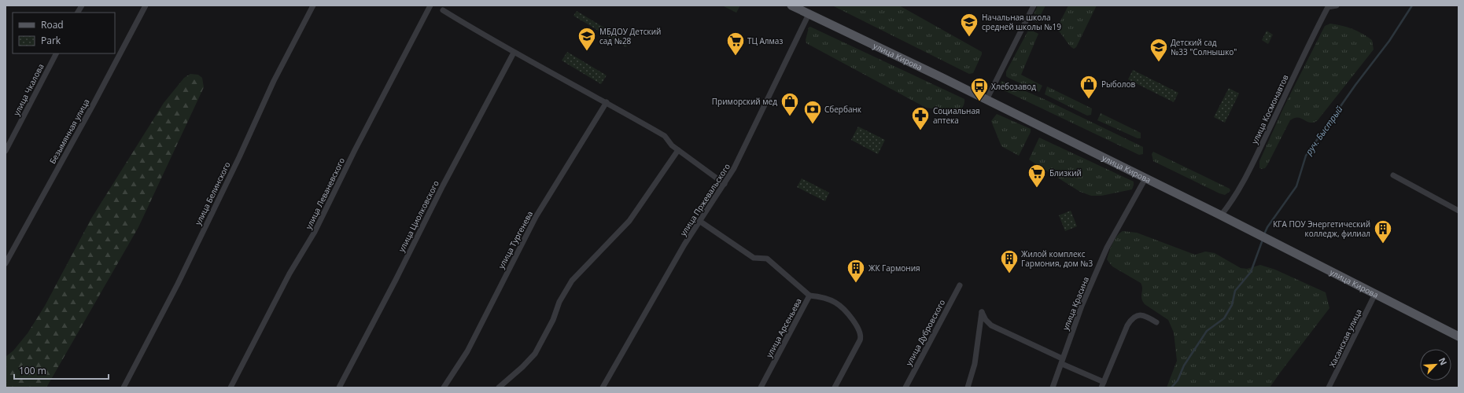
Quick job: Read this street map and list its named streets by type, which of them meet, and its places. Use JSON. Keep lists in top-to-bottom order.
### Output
{
  "streets": {
    "main road": ["улица Кирова"],
    "street": [
      "улица Чкалова",
      "улица Космонавтов",
      "Безымянная улица",
      "улица Белинского",
      "улица Леваневского",
      "улица Пржевальского",
      "улица Циолковского",
      "улица Тургенева",
      "улица Красина",
      "улица Арсеньева",
      "улица Дубровского",
      "Хасанская улица"
    ]
  },
  "crossings": [
    ["улица Кирова", "улица Космонавтов"],
    ["улица Кирова", "улица Пржевальского"],
    ["улица Кирова", "улица Красина"],
    ["улица Кирова", "Хасанская улица"],
    ["улица Пржевальского", "улица Арсеньева"]
  ],
  "water": ["руч. Быстрый"],
  "places": {
    "school or university": ["Начальная школа средней школы №19", "МБДОУ Детский сад №28", "Детский сад №33 \"Солнышко\""],
    "supermarket": ["ТЦ Алмаз", "Близкий"],
    "shop": ["Рыболов", "Приморский мед"],
    "bus stop": ["Хлебoзавод"],
    "bank": ["Сбербанк"],
    "pharmacy": ["Социальная аптека"],
    "building": ["КГА ПОУ Энергетический колледж, филиал", "Жилой комплекс Гармония, дом №3", "ЖК Гармония"]
  },
  "legend": ["Road", "Park"],
  "scale_bar": "100 m",
  "north": "top right"
}
